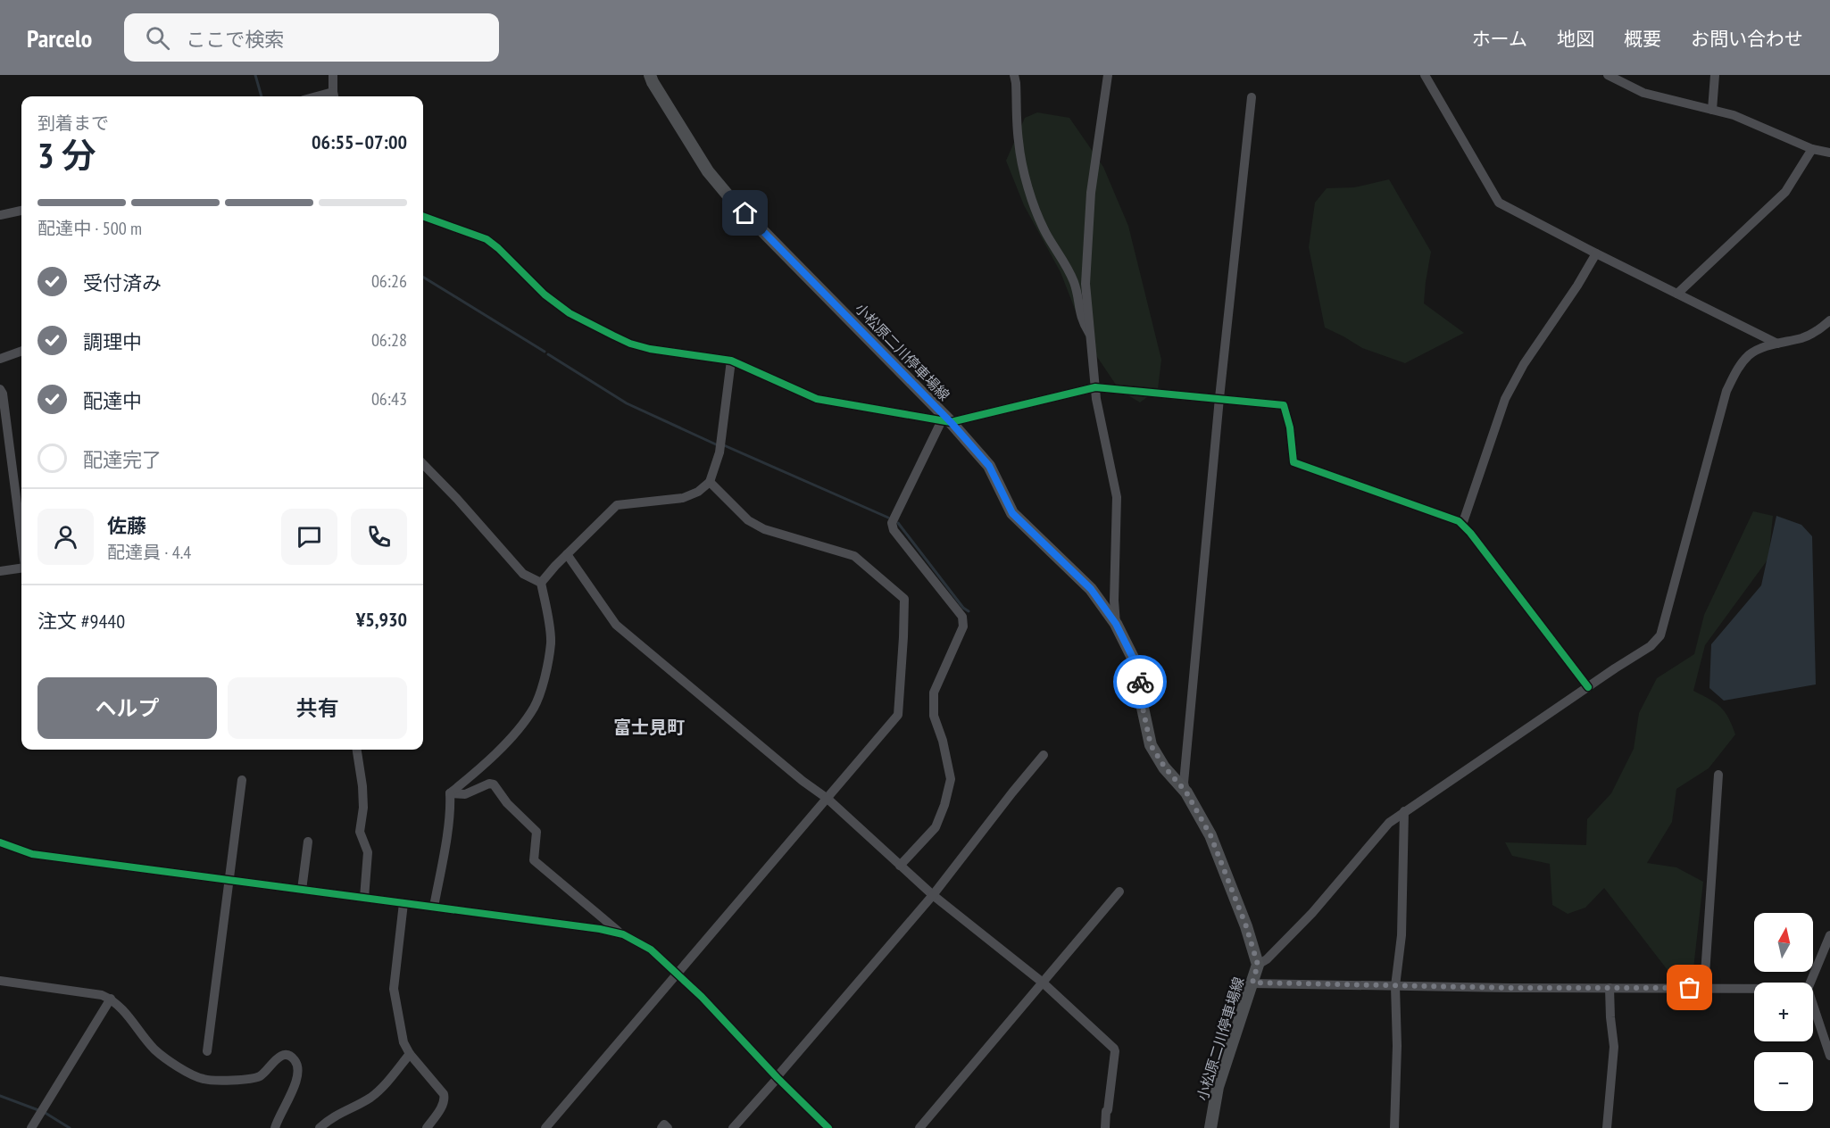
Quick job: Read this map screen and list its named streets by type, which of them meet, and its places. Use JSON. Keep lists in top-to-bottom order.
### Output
{
  "streets": {
    "main road": ["小松原二川停車場線"]
  },
  "districts": ["富士見町"],
  "north": "top",
  "page": {
    "header": "Parcelo",
    "search": "ここで検索",
    "nav": [
      "ホーム",
      "地図",
      "概要",
      "お問い合わせ"
    ],
    "heading": ["3 分", "到着まで", "06:55–07:00"],
    "panel": [
      "佐藤",
      "配達員 · 4.4",
      "注文 #9440",
      "¥5,930"
    ],
    "bar": "配達中 · 500 m",
    "list": [
      ["受付済み", "06:26"],
      ["調理中", "06:28"],
      ["配達中", "06:43"],
      "配達完了"
    ],
    "buttons": ["ヘルプ", "共有"],
    "map_buttons": ["+", "−"]
  }
}
